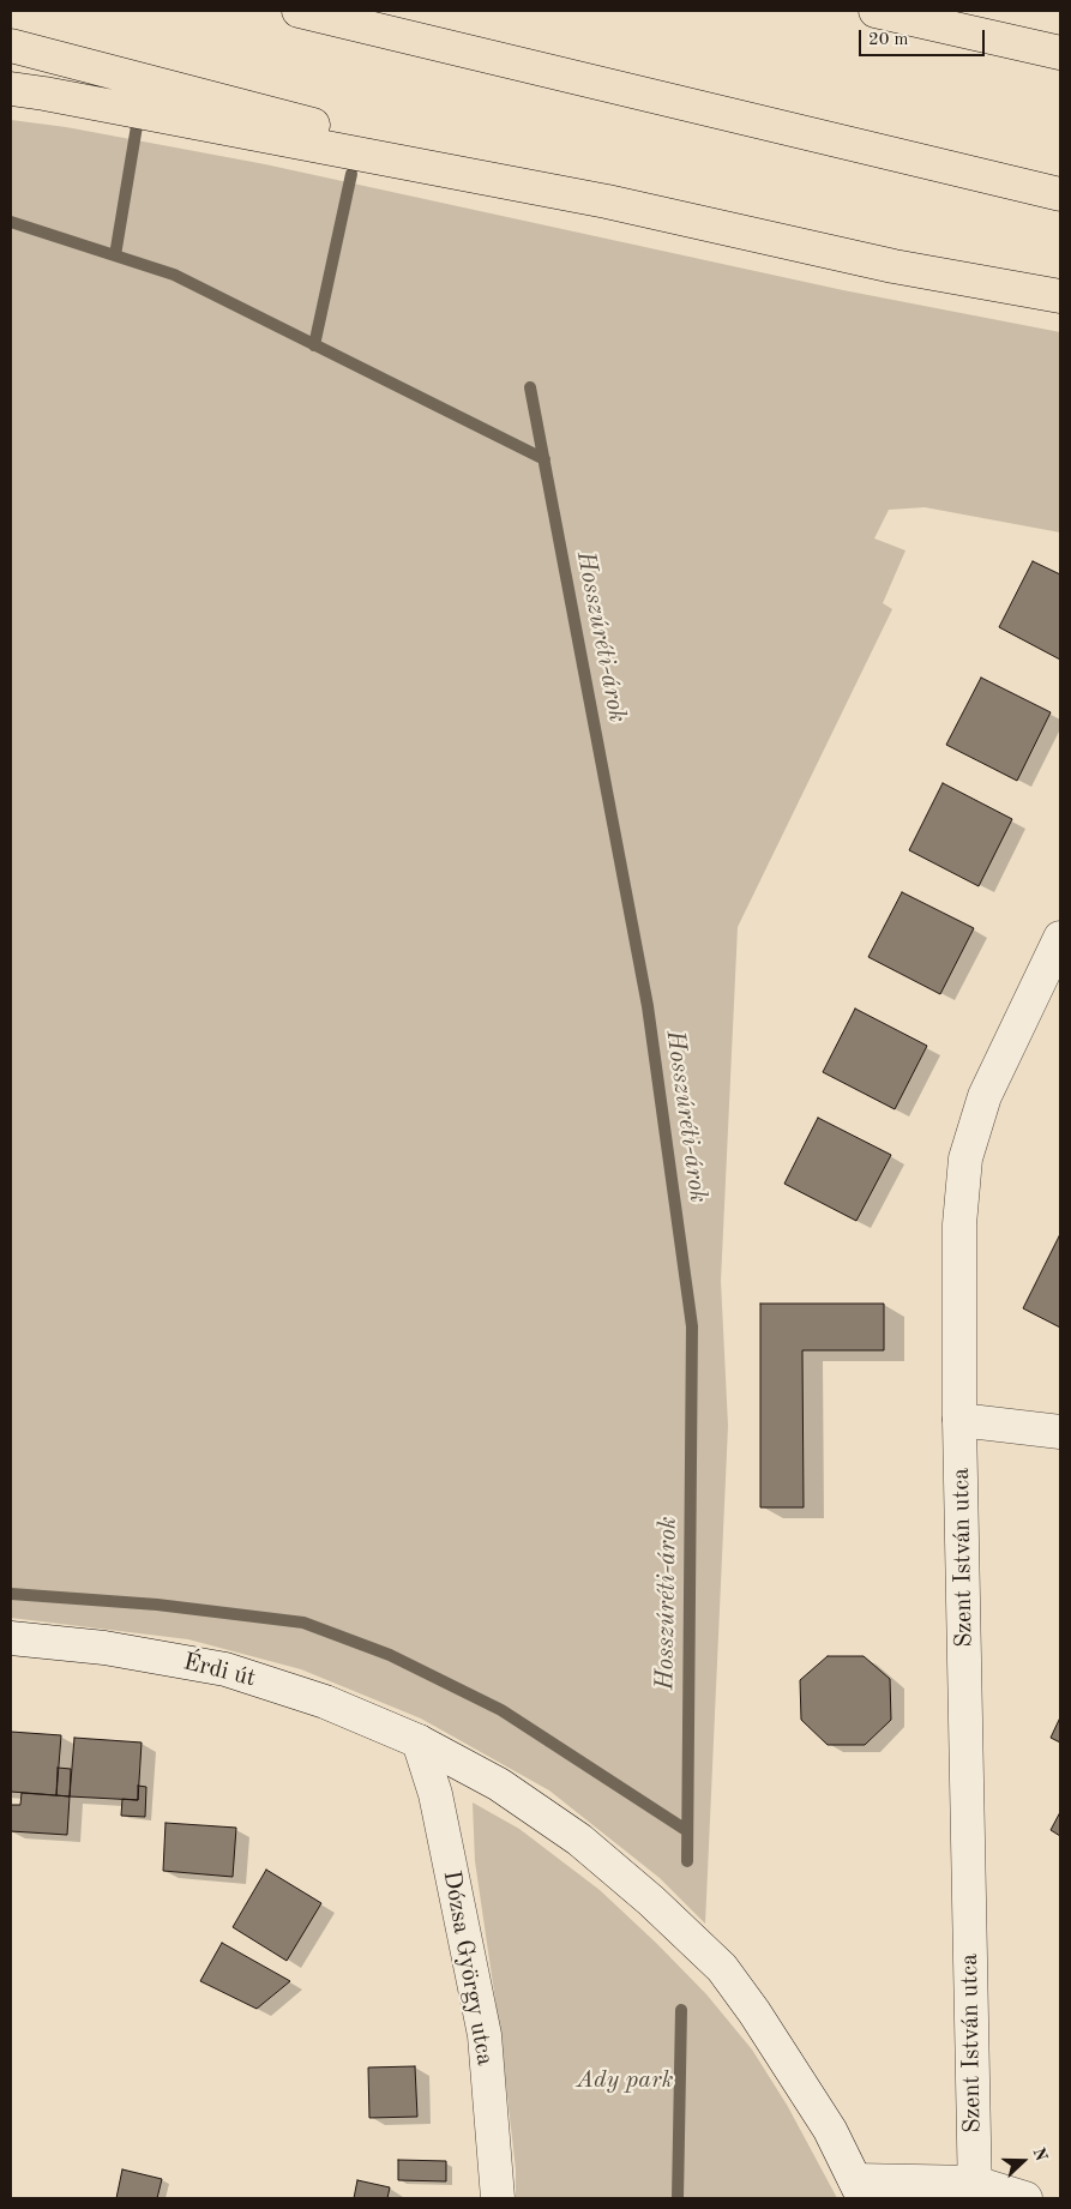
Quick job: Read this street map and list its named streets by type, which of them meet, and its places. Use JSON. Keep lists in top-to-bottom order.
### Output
{
  "streets": {
    "street": ["Szent István utca", "Érdi út", "Dózsa György utca"]
  },
  "crossings": [
    ["Érdi út", "Dózsa György utca"]
  ],
  "water": ["Hosszúréti-árok"],
  "parks": ["Ady park"],
  "scale_bar": "20 m",
  "north": "right"
}
